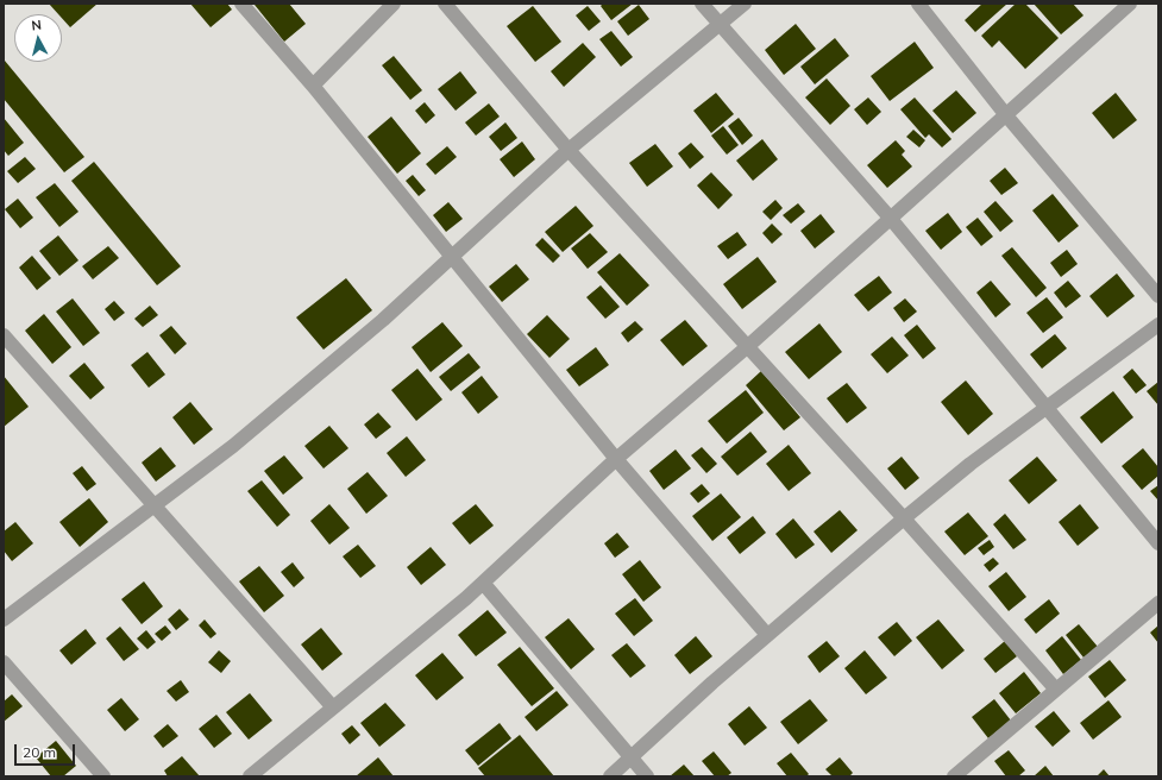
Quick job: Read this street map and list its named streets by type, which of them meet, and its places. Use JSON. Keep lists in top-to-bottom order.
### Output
{
  "scale_bar": "20 m",
  "north": "top"
}
